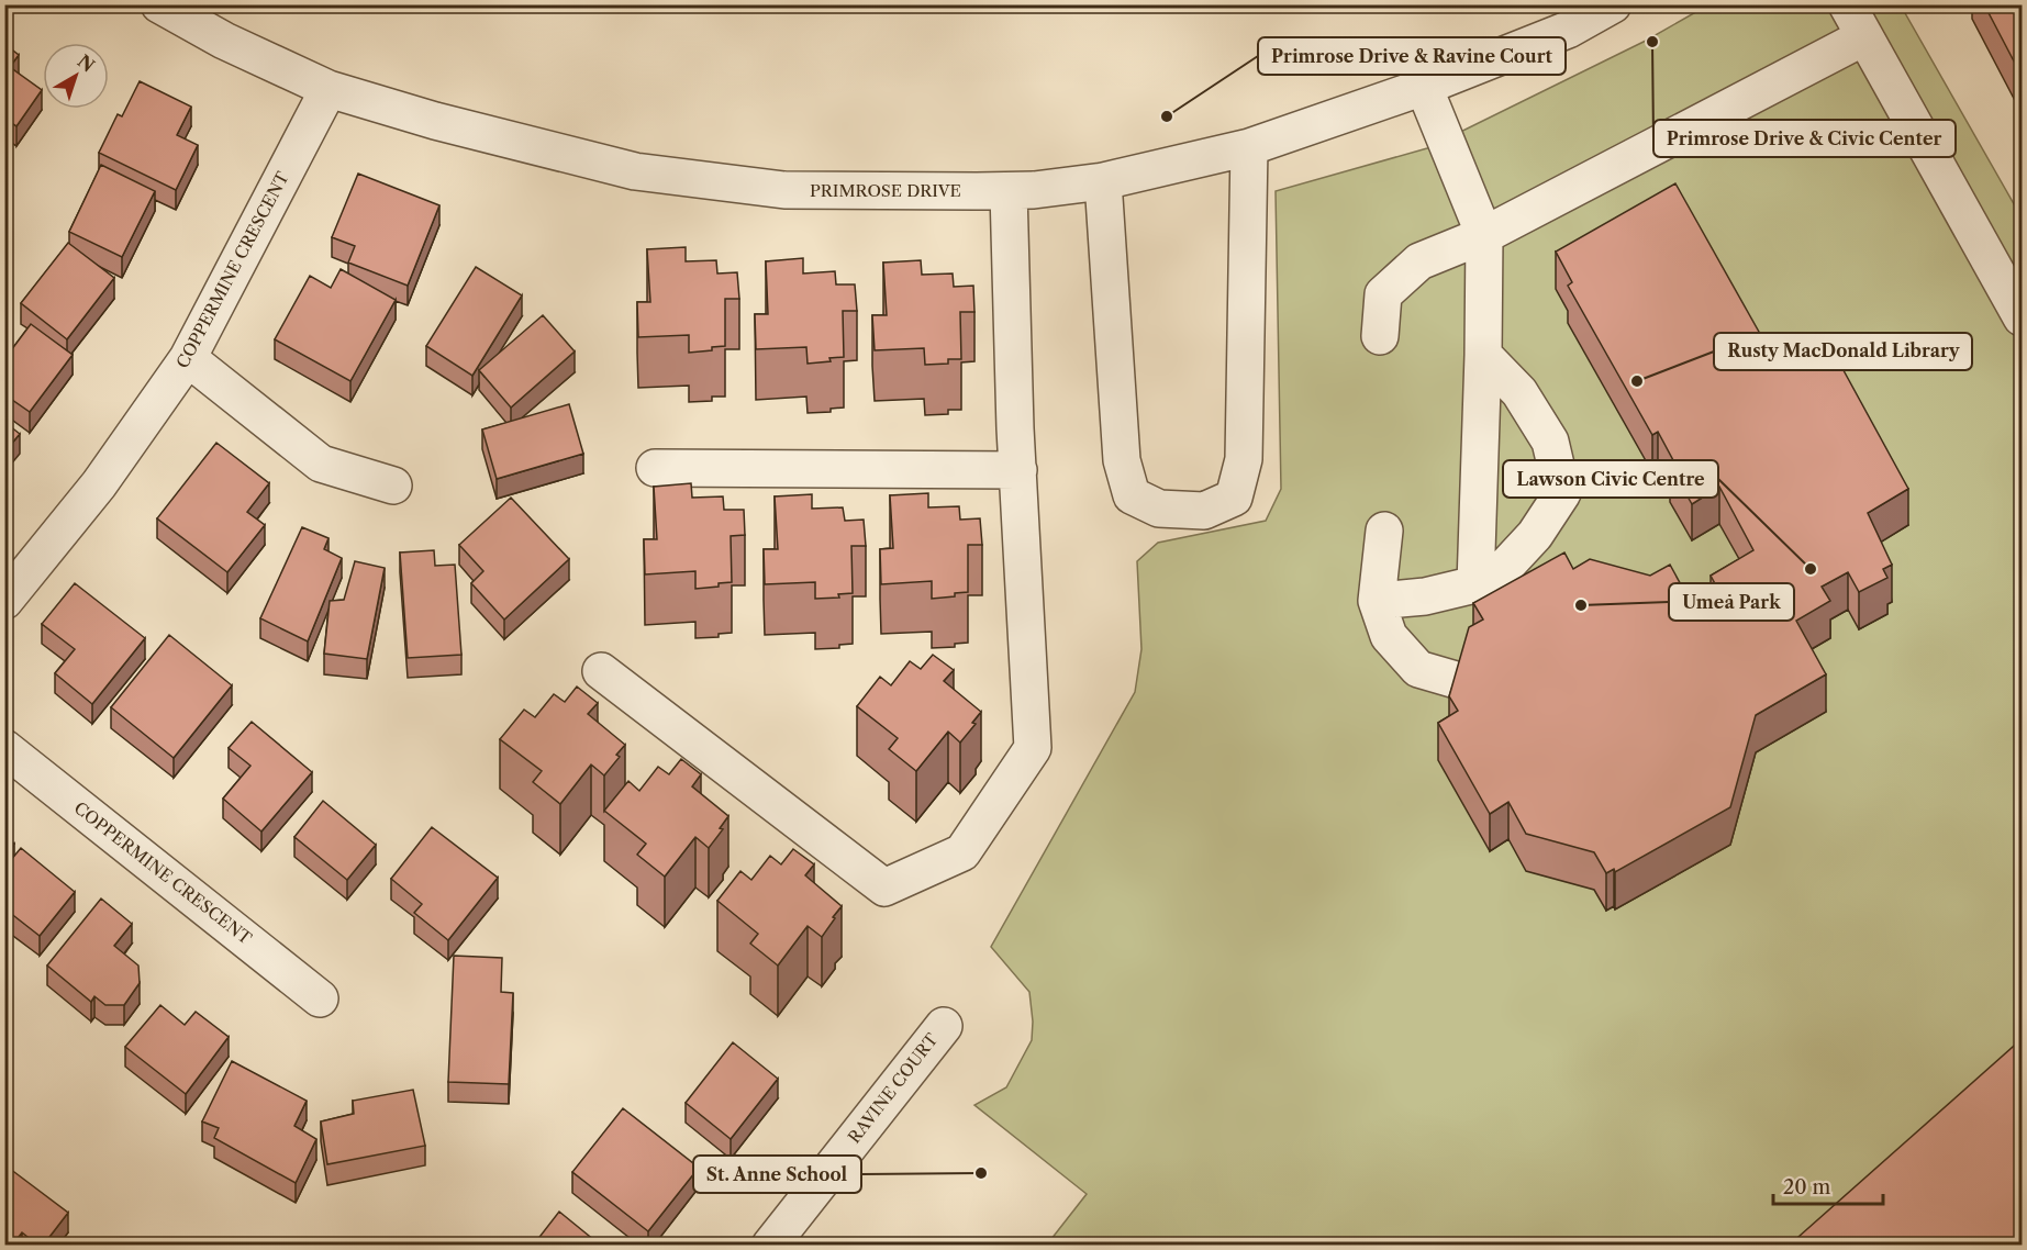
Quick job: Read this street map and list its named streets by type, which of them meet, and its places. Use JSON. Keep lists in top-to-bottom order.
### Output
{
  "streets": {
    "street": ["PRIMROSE DRIVE", "COPPERMINE CRESCENT", "RAVINE COURT"]
  },
  "crossings": [
    ["PRIMROSE DRIVE", "COPPERMINE CRESCENT"]
  ],
  "places": [
    "Primrose Drive & Civic Center",
    "Primrose Drive & Ravine Court",
    "Rusty MacDonald Library",
    "Lawson Civic Centre",
    "Umeå Park",
    "St. Anne School"
  ],
  "scale_bar": "20 m",
  "north": "top right"
}
